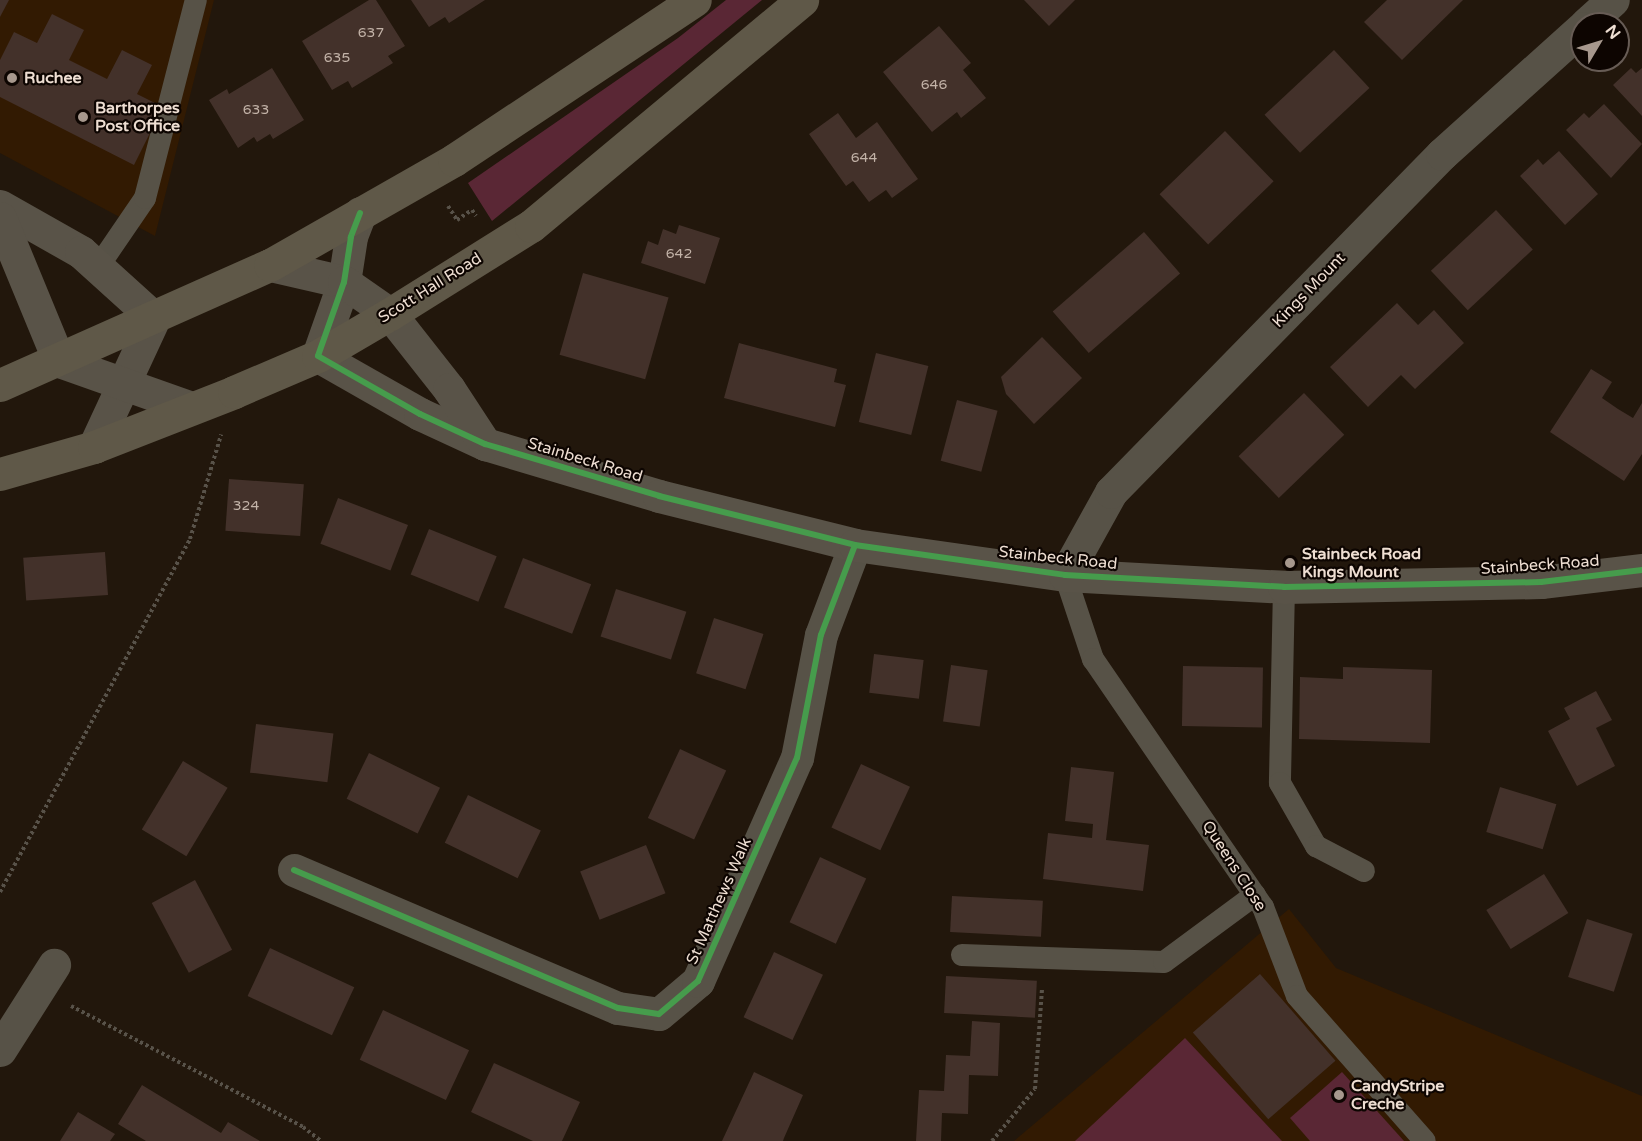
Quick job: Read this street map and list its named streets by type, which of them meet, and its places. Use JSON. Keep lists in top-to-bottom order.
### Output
{
  "streets": {
    "highway": ["Scott Hall Road"],
    "street": ["Kings Mount", "Stainbeck Road", "St Matthews Walk"],
    "lane": ["Queens Close"]
  },
  "crossings": [
    ["Scott Hall Road", "Stainbeck Road"],
    ["Kings Mount", "Stainbeck Road"],
    ["Kings Mount", "Queens Close"],
    ["Stainbeck Road", "Queens Close"],
    ["Stainbeck Road", "St Matthews Walk"]
  ],
  "places": [
    "Ruchee",
    "Barthorpes Post Office",
    "Stainbeck Road Kings Mount",
    "CandyStripe Creche"
  ],
  "house_numbers": [
    "637",
    "635",
    "646",
    "633",
    "644",
    "642",
    "324"
  ],
  "north": "top right"
}
